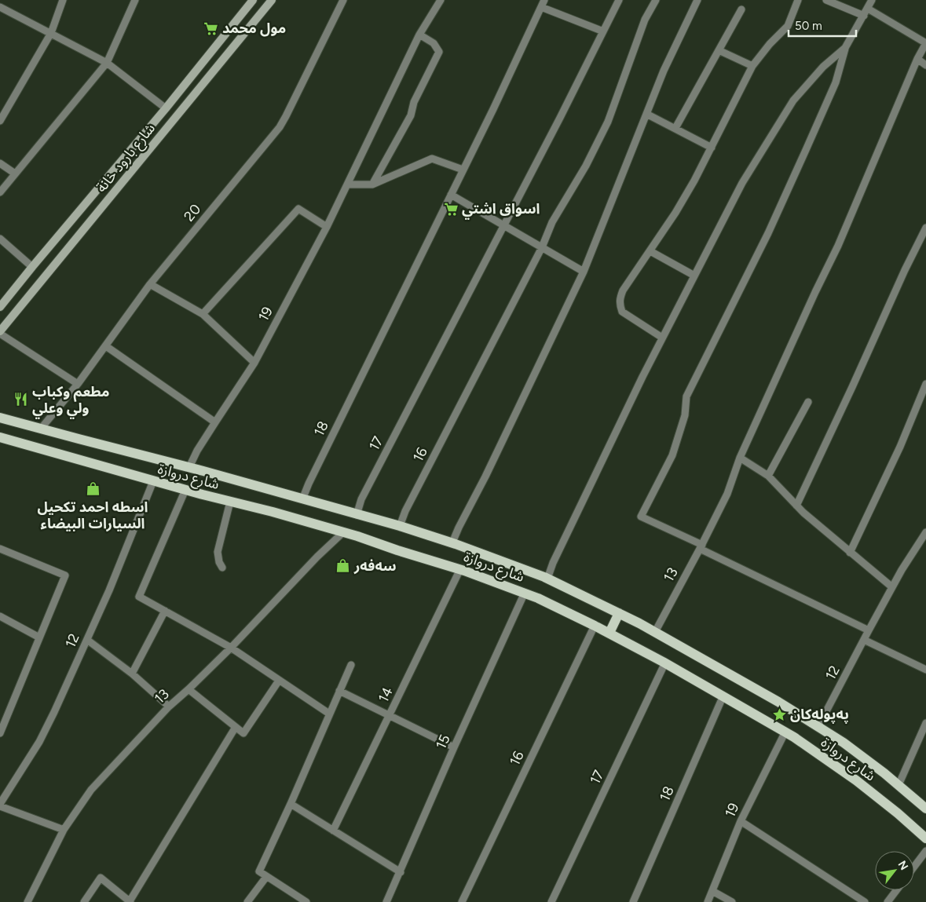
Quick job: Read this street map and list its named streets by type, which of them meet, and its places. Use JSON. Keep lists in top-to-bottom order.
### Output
{
  "streets": {
    "main road": ["شارع بارود خانة", "شارع دروازة"],
    "street": [
      "20",
      "19",
      "18",
      "17",
      "16",
      "13",
      "12",
      "14",
      "15"
    ]
  },
  "crossings": [
    ["20", "شارع دروازة"],
    ["19", "شارع دروازة"],
    ["18", "شارع دروازة"],
    ["17", "شارع دروازة"],
    ["16", "شارع دروازة"],
    ["شارع دروازة", "13"],
    ["شارع دروازة", "12"],
    ["شارع دروازة", "14"],
    ["شارع دروازة", "15"]
  ],
  "places": {
    "supermarket": ["مول محمد", "اسواق اشتي"],
    "restaurant": ["مطعم وكباب ولي وعلي"],
    "shop": ["اسطه احمد تكحيل السيارات البيضاء", "سەفەر"],
    "place": ["پەپولەکان"]
  },
  "scale_bar": "50 m",
  "north": "top right"
}
